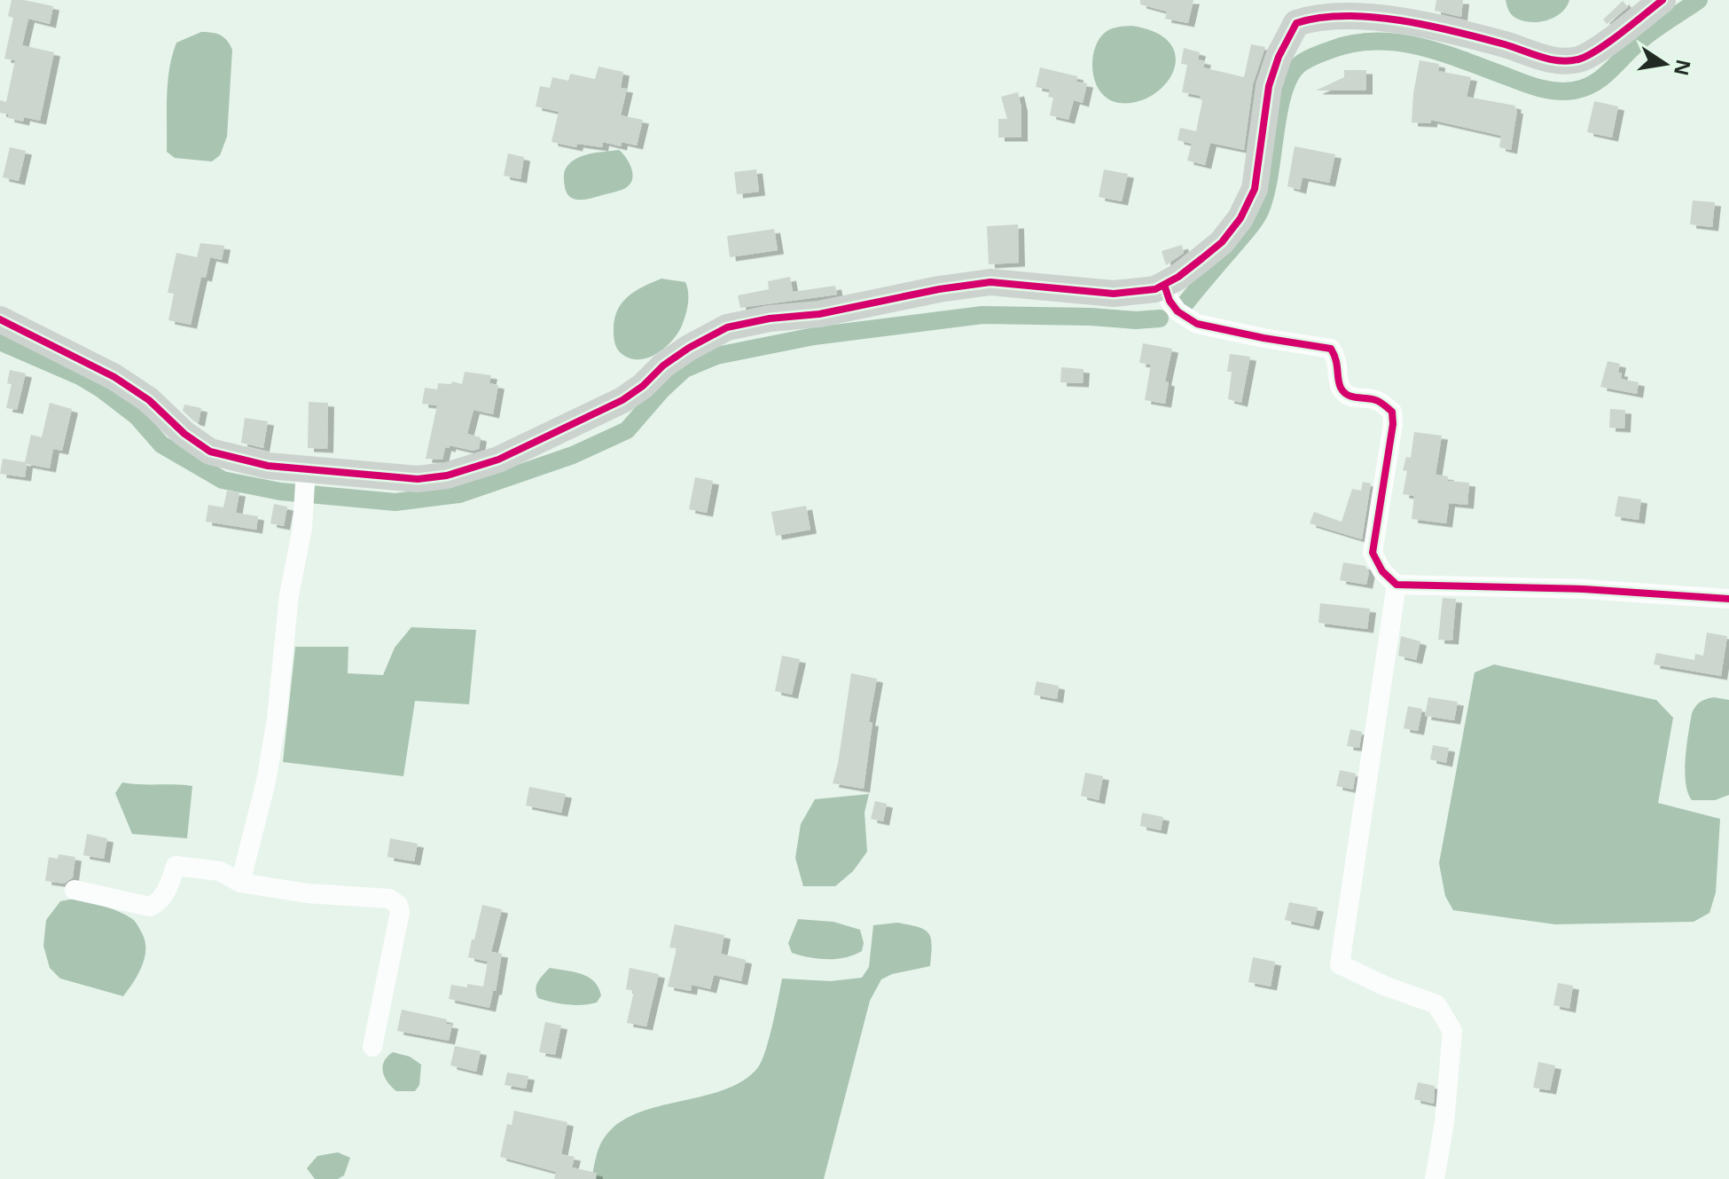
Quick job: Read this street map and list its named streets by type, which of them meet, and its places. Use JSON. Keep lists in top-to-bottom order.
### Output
{
  "north": "right"
}
